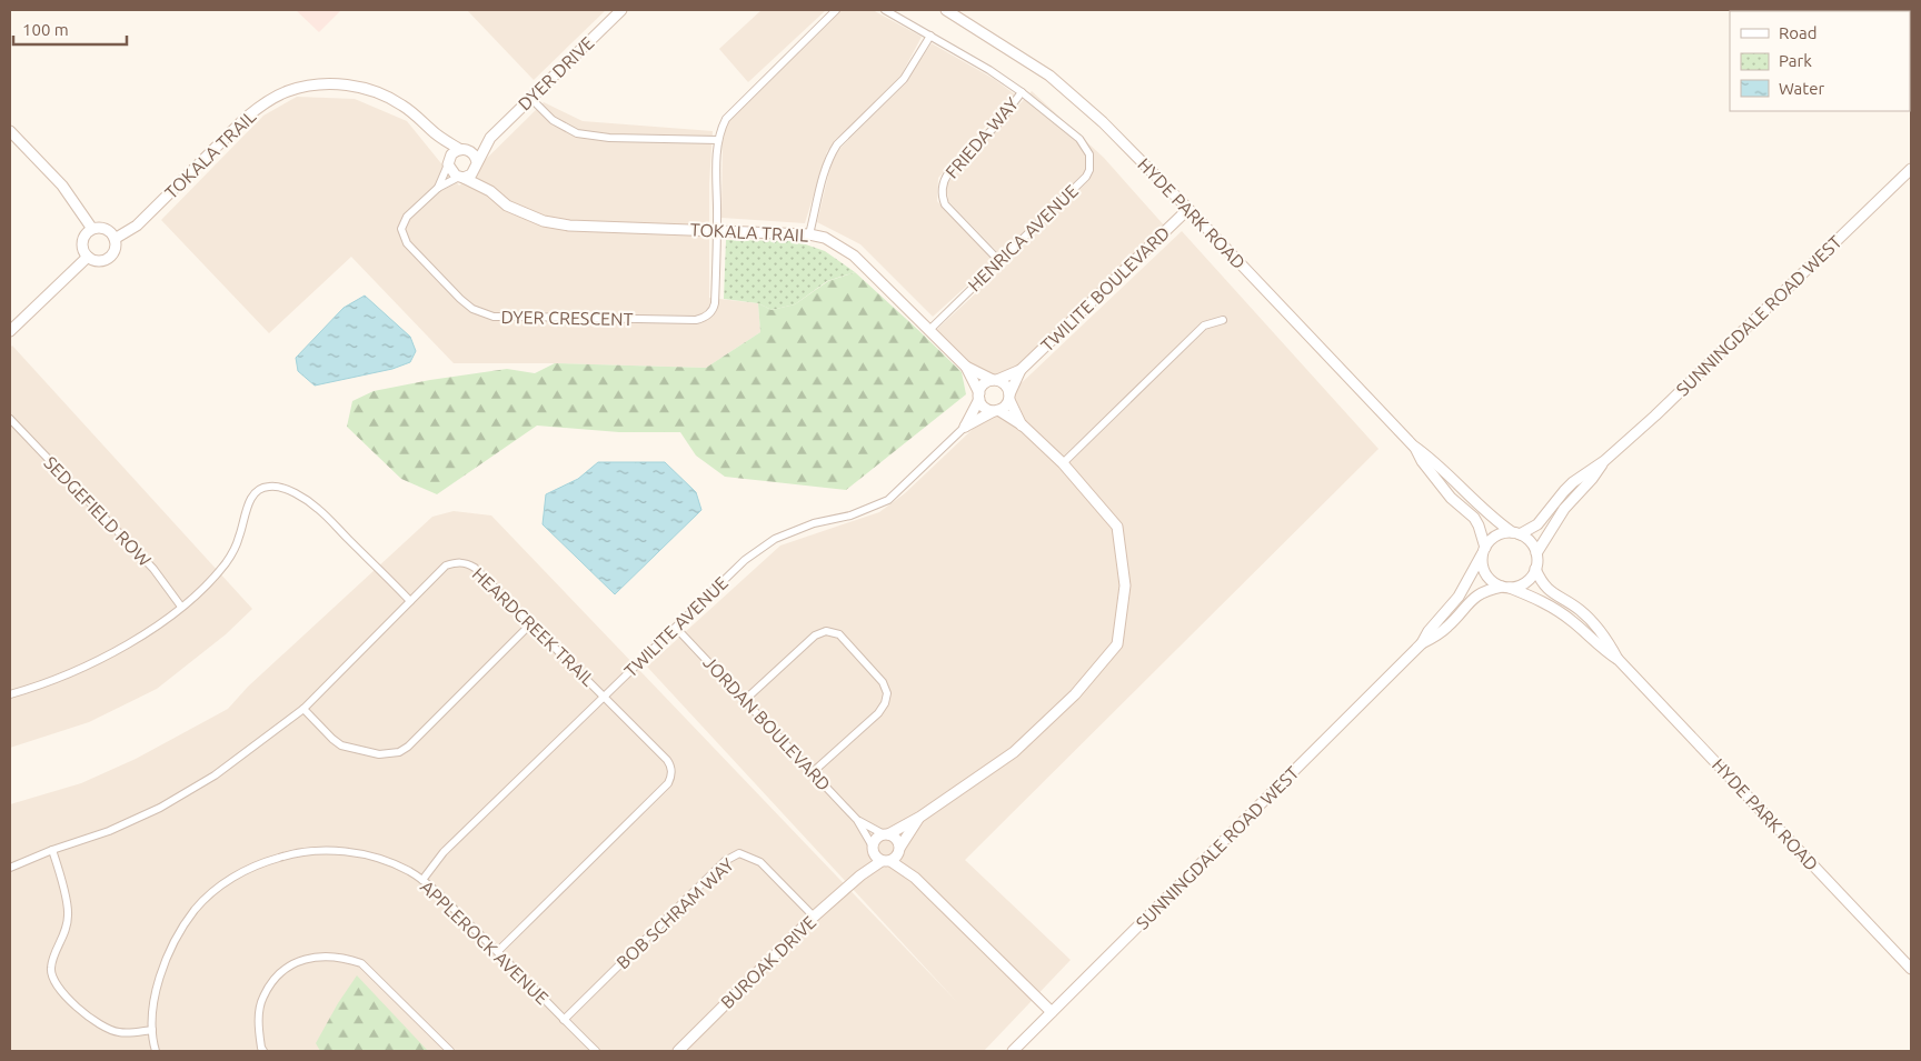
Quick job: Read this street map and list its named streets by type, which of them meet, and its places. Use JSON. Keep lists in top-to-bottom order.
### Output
{
  "streets": {
    "street": [
      "DYER DRIVE",
      "FRIEDA WAY",
      "TOKALA TRAIL",
      "HYDE PARK ROAD",
      "HENRICA AVENUE",
      "TWILITE BOULEVARD",
      "SUNNINGDALE ROAD WEST",
      "DYER CRESCENT",
      "SEDGEFIELD ROW",
      "HEARDCREEK TRAIL",
      "TWILITE AVENUE",
      "JORDAN BOULEVARD",
      "BOB SCHRAM WAY",
      "APPLEROCK AVENUE",
      "BUROAK DRIVE"
    ]
  },
  "crossings": [
    ["DYER DRIVE", "TOKALA TRAIL"],
    ["DYER DRIVE", "DYER CRESCENT"],
    ["FRIEDA WAY", "HENRICA AVENUE"],
    ["TOKALA TRAIL", "HENRICA AVENUE"],
    ["TOKALA TRAIL", "TWILITE BOULEVARD"],
    ["TOKALA TRAIL", "DYER CRESCENT"],
    ["TOKALA TRAIL", "TWILITE AVENUE"],
    ["HYDE PARK ROAD", "TWILITE BOULEVARD"],
    ["HYDE PARK ROAD", "SUNNINGDALE ROAD WEST"],
    ["TWILITE BOULEVARD", "TWILITE AVENUE"],
    ["HEARDCREEK TRAIL", "TWILITE AVENUE"],
    ["HEARDCREEK TRAIL", "APPLEROCK AVENUE"],
    ["TWILITE AVENUE", "JORDAN BOULEVARD"],
    ["TWILITE AVENUE", "APPLEROCK AVENUE"],
    ["JORDAN BOULEVARD", "BUROAK DRIVE"],
    ["BOB SCHRAM WAY", "APPLEROCK AVENUE"],
    ["BOB SCHRAM WAY", "BUROAK DRIVE"]
  ],
  "legend": ["Road", "Park", "Water"],
  "scale_bar": "100 m"
}
